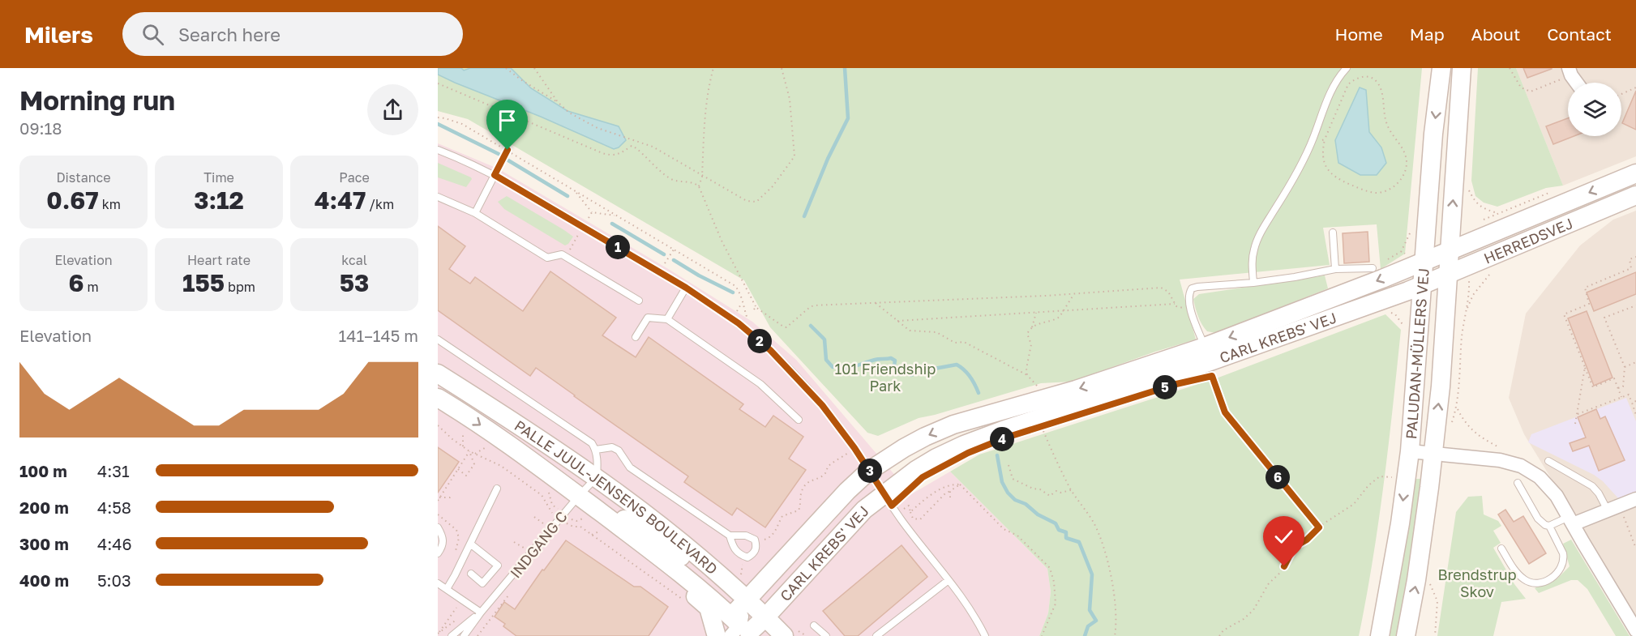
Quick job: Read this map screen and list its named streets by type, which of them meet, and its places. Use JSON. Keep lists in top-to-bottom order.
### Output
{
  "streets": {
    "street": [
      "HERREDSVEJ",
      "CARL KREBS' VEJ",
      "PALUDAN-MÜLLERS VEJ",
      "PALLE JUUL-JENSENS BOULEVARD"
    ],
    "lane": ["INDGANG C"]
  },
  "crossings": [
    ["HERREDSVEJ", "CARL KREBS' VEJ"],
    ["HERREDSVEJ", "PALUDAN-MÜLLERS VEJ"],
    ["CARL KREBS' VEJ", "PALUDAN-MÜLLERS VEJ"],
    ["CARL KREBS' VEJ", "PALLE JUUL-JENSENS BOULEVARD"],
    ["PALLE JUUL-JENSENS BOULEVARD", "INDGANG C"]
  ],
  "parks": ["101 Friendship Park", "Brendstrup Skov"],
  "page": {
    "header": "Milers",
    "search": "Search here",
    "nav": [
      "Home",
      "Map",
      "About",
      "Contact"
    ],
    "heading": ["Morning run", "09:18"],
    "stats": [
      ["Distance", "0.67 km"],
      ["Time", "3:12"],
      ["Pace", "4:47 /km"],
      ["Elevation", "6 m"],
      ["Heart rate", "155 bpm"],
      ["kcal", "53"]
    ],
    "pins": [
      "1",
      "2",
      "5",
      "4",
      "3",
      "6"
    ],
    "chart": ["Elevation", "141–145 m"],
    "list": [
      {
        "name": "100 m",
        "note": "4:31"
      },
      {
        "name": "200 m",
        "note": "4:58"
      },
      {
        "name": "300 m",
        "note": "4:46"
      },
      {
        "name": "400 m",
        "note": "5:03"
      }
    ]
  }
}
